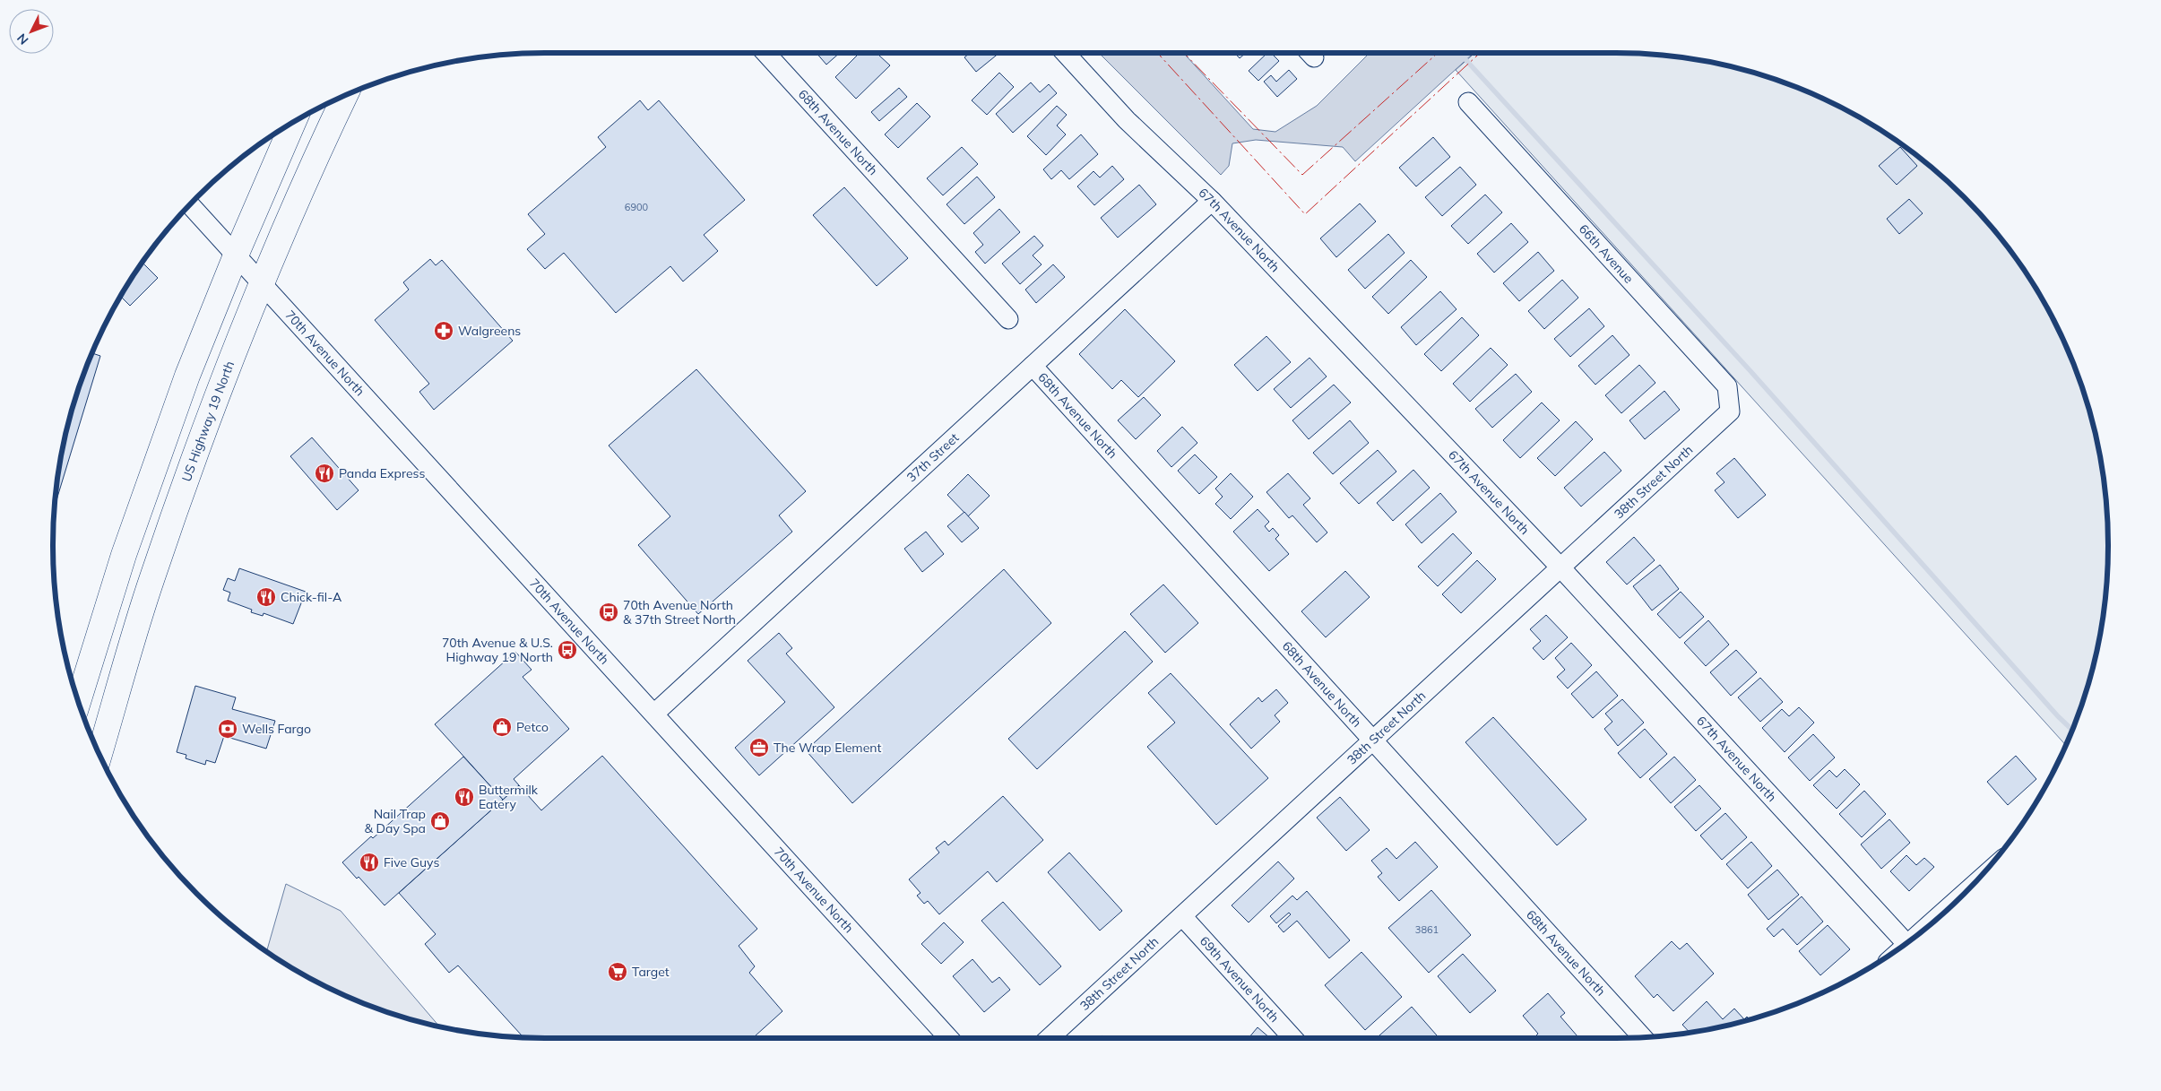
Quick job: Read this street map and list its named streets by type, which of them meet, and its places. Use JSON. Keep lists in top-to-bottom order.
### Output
{
  "streets": {
    "highway": ["US Highway 19 North"],
    "street": [
      "68th Avenue North",
      "67th Avenue North",
      "66th Avenue",
      "70th Avenue North",
      "37th Street",
      "38th Street North",
      "69th Avenue North"
    ]
  },
  "crossings": [
    ["68th Avenue North", "37th Street"],
    ["68th Avenue North", "38th Street North"],
    ["67th Avenue North", "37th Street"],
    ["67th Avenue North", "38th Street North"],
    ["66th Avenue", "38th Street North"],
    ["70th Avenue North", "US Highway 19 North"],
    ["70th Avenue North", "37th Street"],
    ["38th Street North", "69th Avenue North"]
  ],
  "places": {
    "pharmacy": ["Walgreens"],
    "restaurant": [
      "Panda Express",
      "Chick-fil-A",
      "Buttermilk Eatery",
      "Five Guys"
    ],
    "bus stop": ["70th Avenue North & 37th Street North", "70th Avenue & U.S. Highway 19 North"],
    "shop": ["Petco", "Nail Trap & Day Spa"],
    "bank": ["Wells Fargo"],
    "office": ["The Wrap Element"],
    "supermarket": ["Target"]
  },
  "house_numbers": ["6900", "3861"],
  "north": "bottom left"
}
